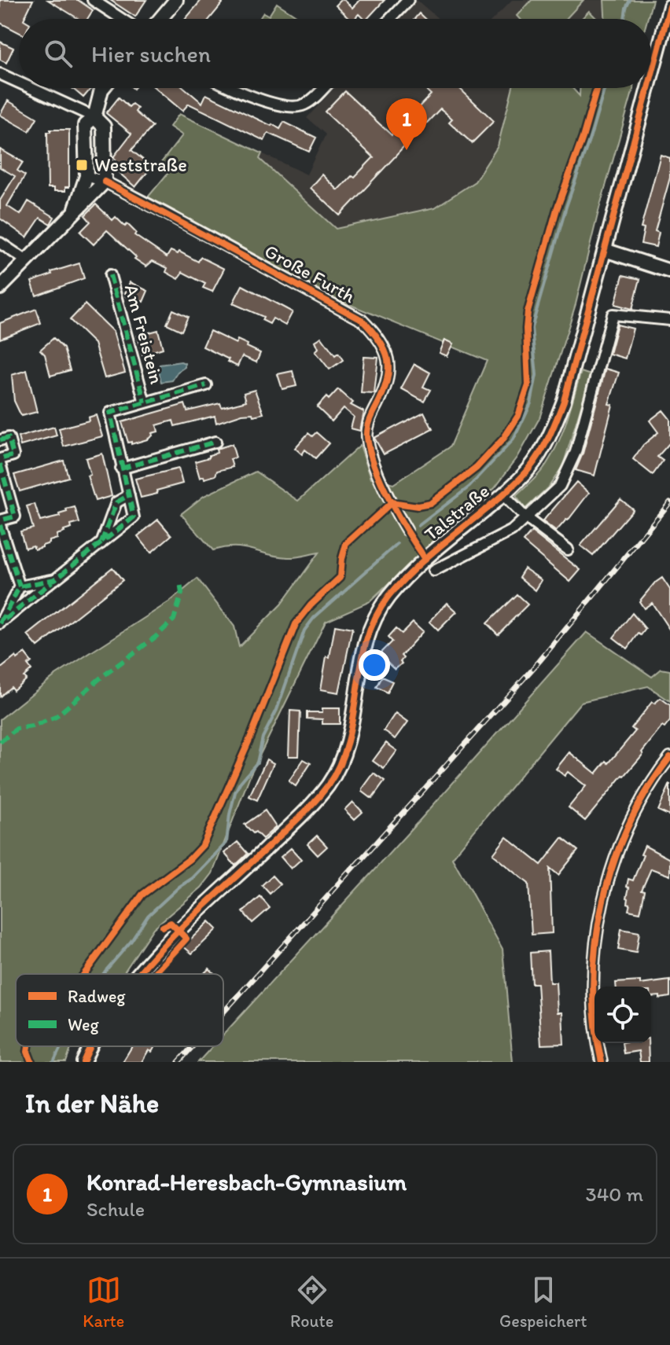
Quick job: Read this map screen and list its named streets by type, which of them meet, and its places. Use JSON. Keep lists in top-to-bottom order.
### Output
{
  "streets": {
    "main road": ["Talstraße"],
    "street": ["Große Furth", "Am Freistein"]
  },
  "places": {
    "transit": ["Weststraße"]
  },
  "legend": ["Radweg", "Weg"],
  "page": {
    "search": "Hier suchen",
    "pins": "1",
    "heading": "In der Nähe",
    "list": [
      {
        "mark": "1",
        "name": "Konrad-Heresbach-Gymnasium",
        "note": "Schule",
        "value": "340 m"
      }
    ],
    "nav": ["Karte", "Route", "Gespeichert"]
  }
}
